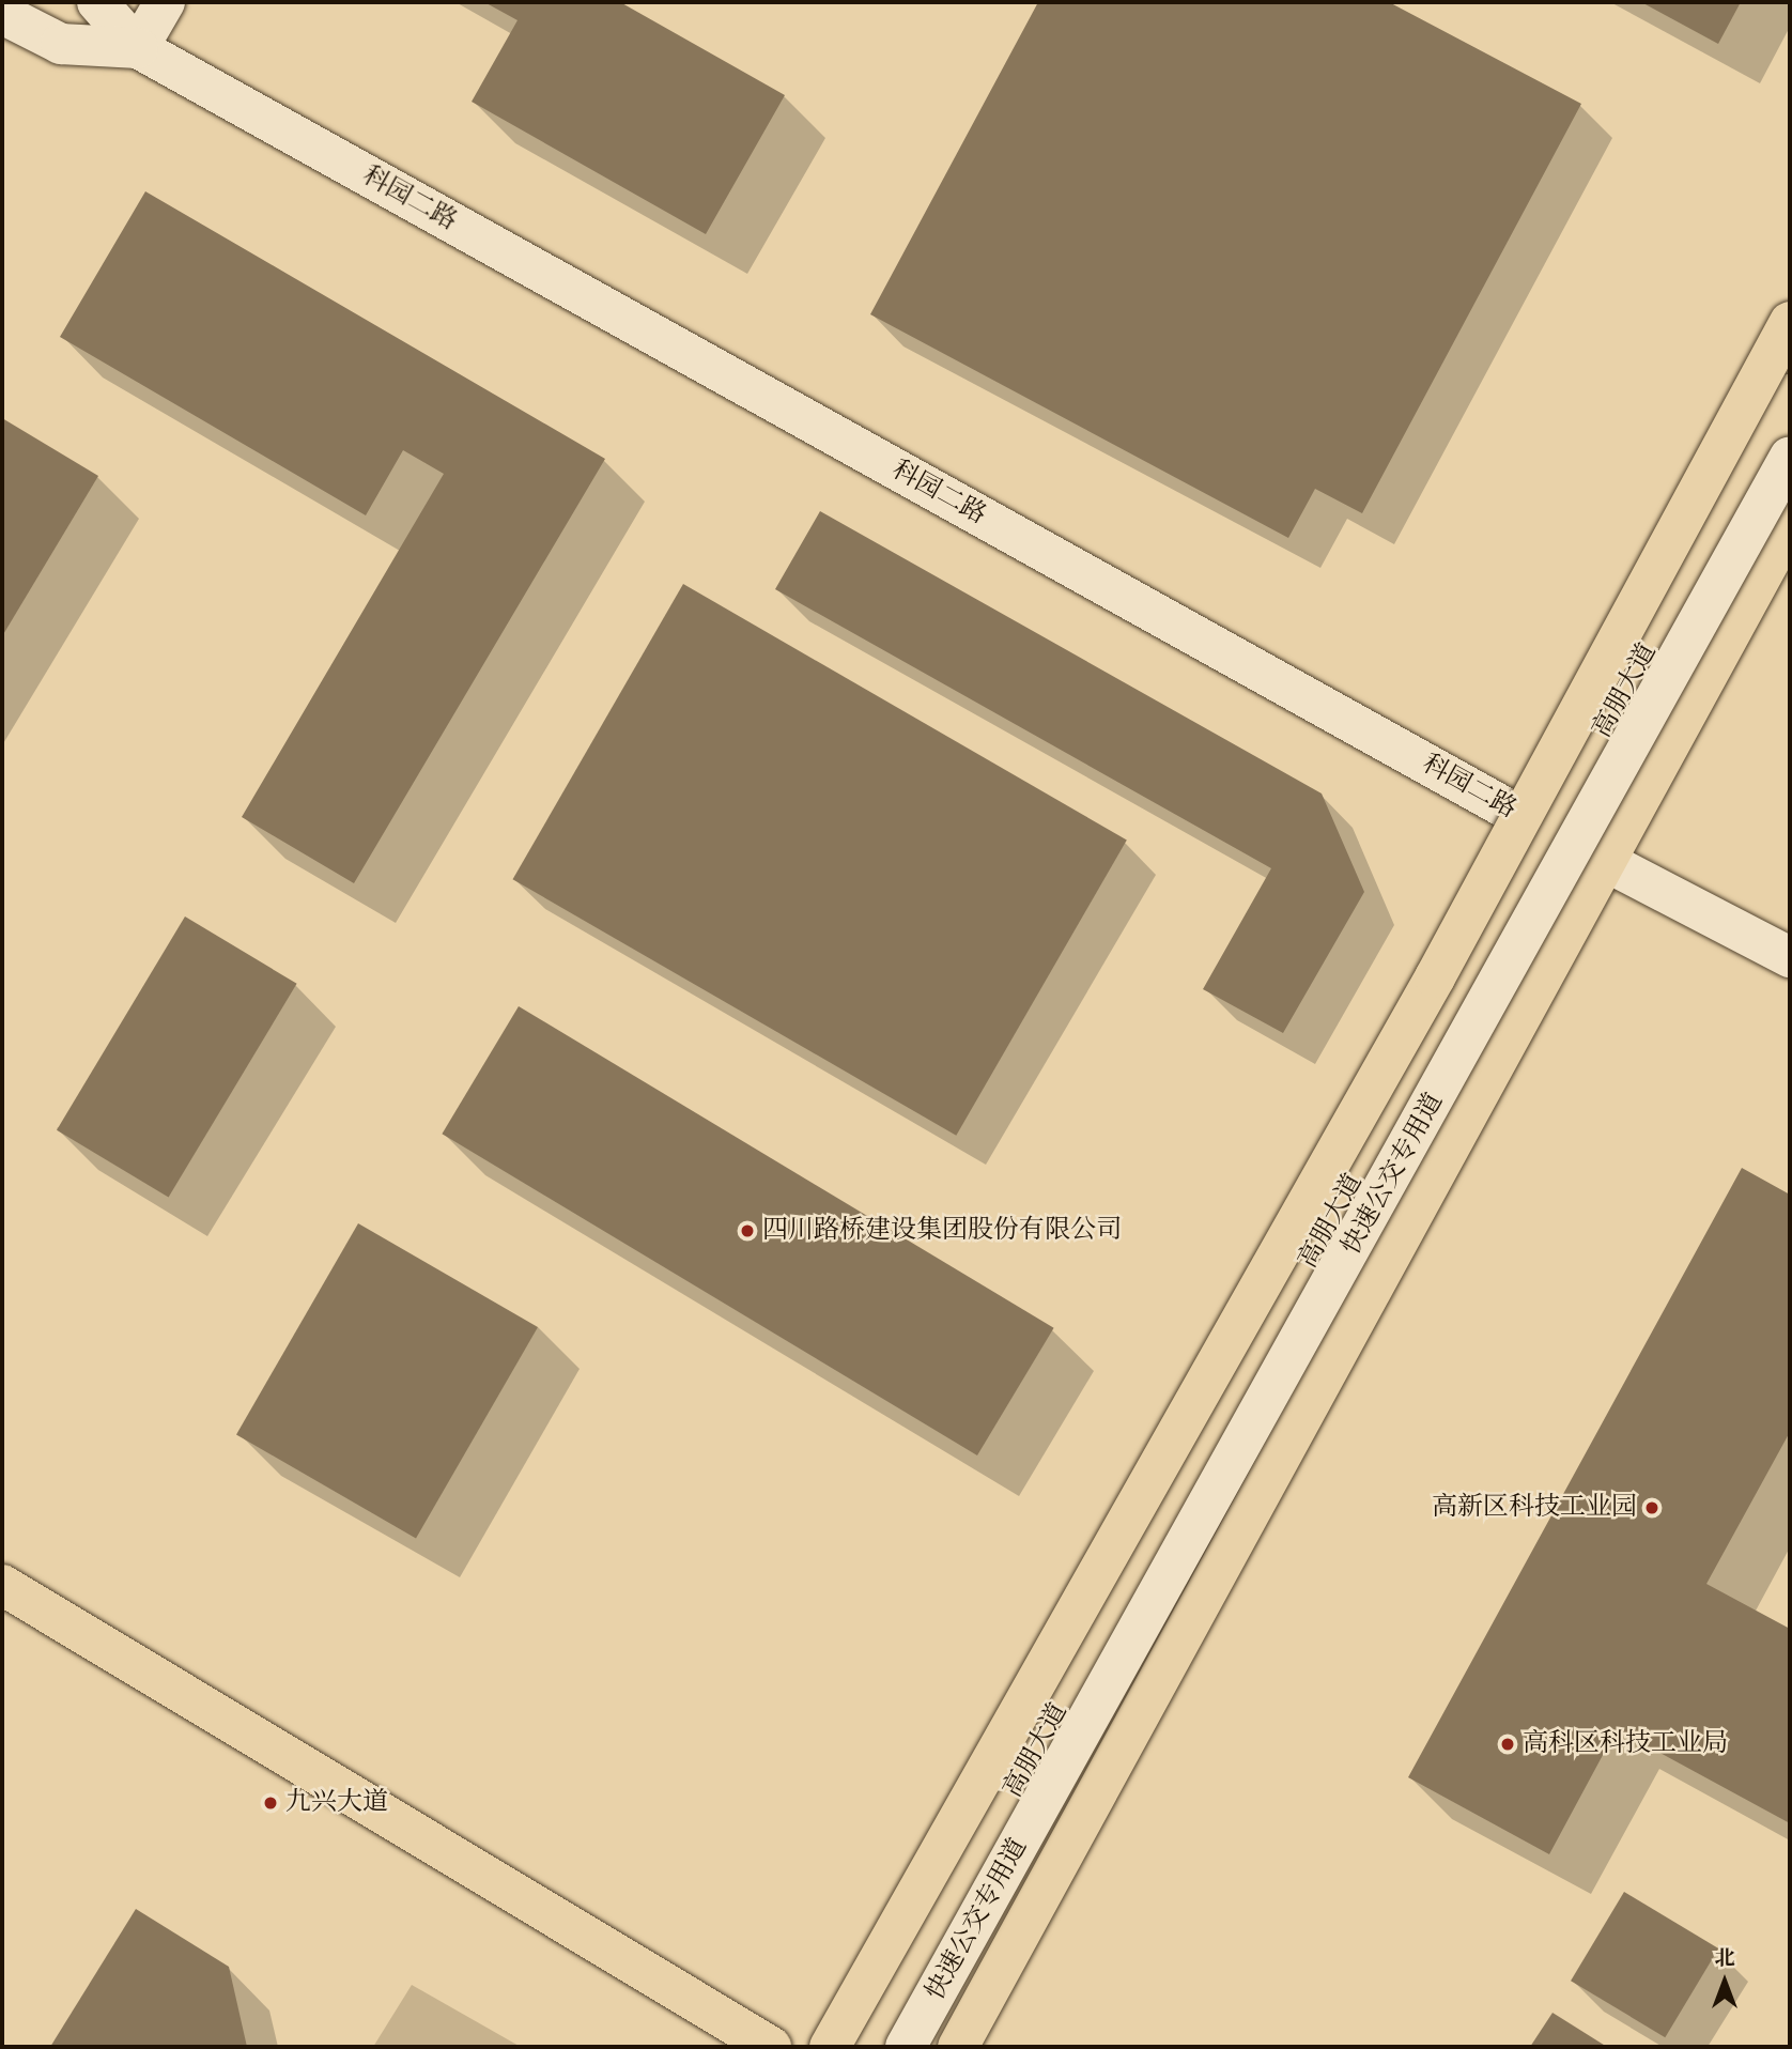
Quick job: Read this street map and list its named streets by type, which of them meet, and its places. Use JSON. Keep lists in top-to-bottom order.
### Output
{
  "streets": {
    "main road": ["高朋大道"],
    "street": ["科园二路", "快速公交专用道"]
  },
  "crossings": [
    ["科园二路", "高朋大道"]
  ],
  "places": [
    "四川路桥建设集团股份有限公司",
    "高新区科技工业园",
    "高科区科技工业局",
    "九兴大道"
  ],
  "north": "top"
}
